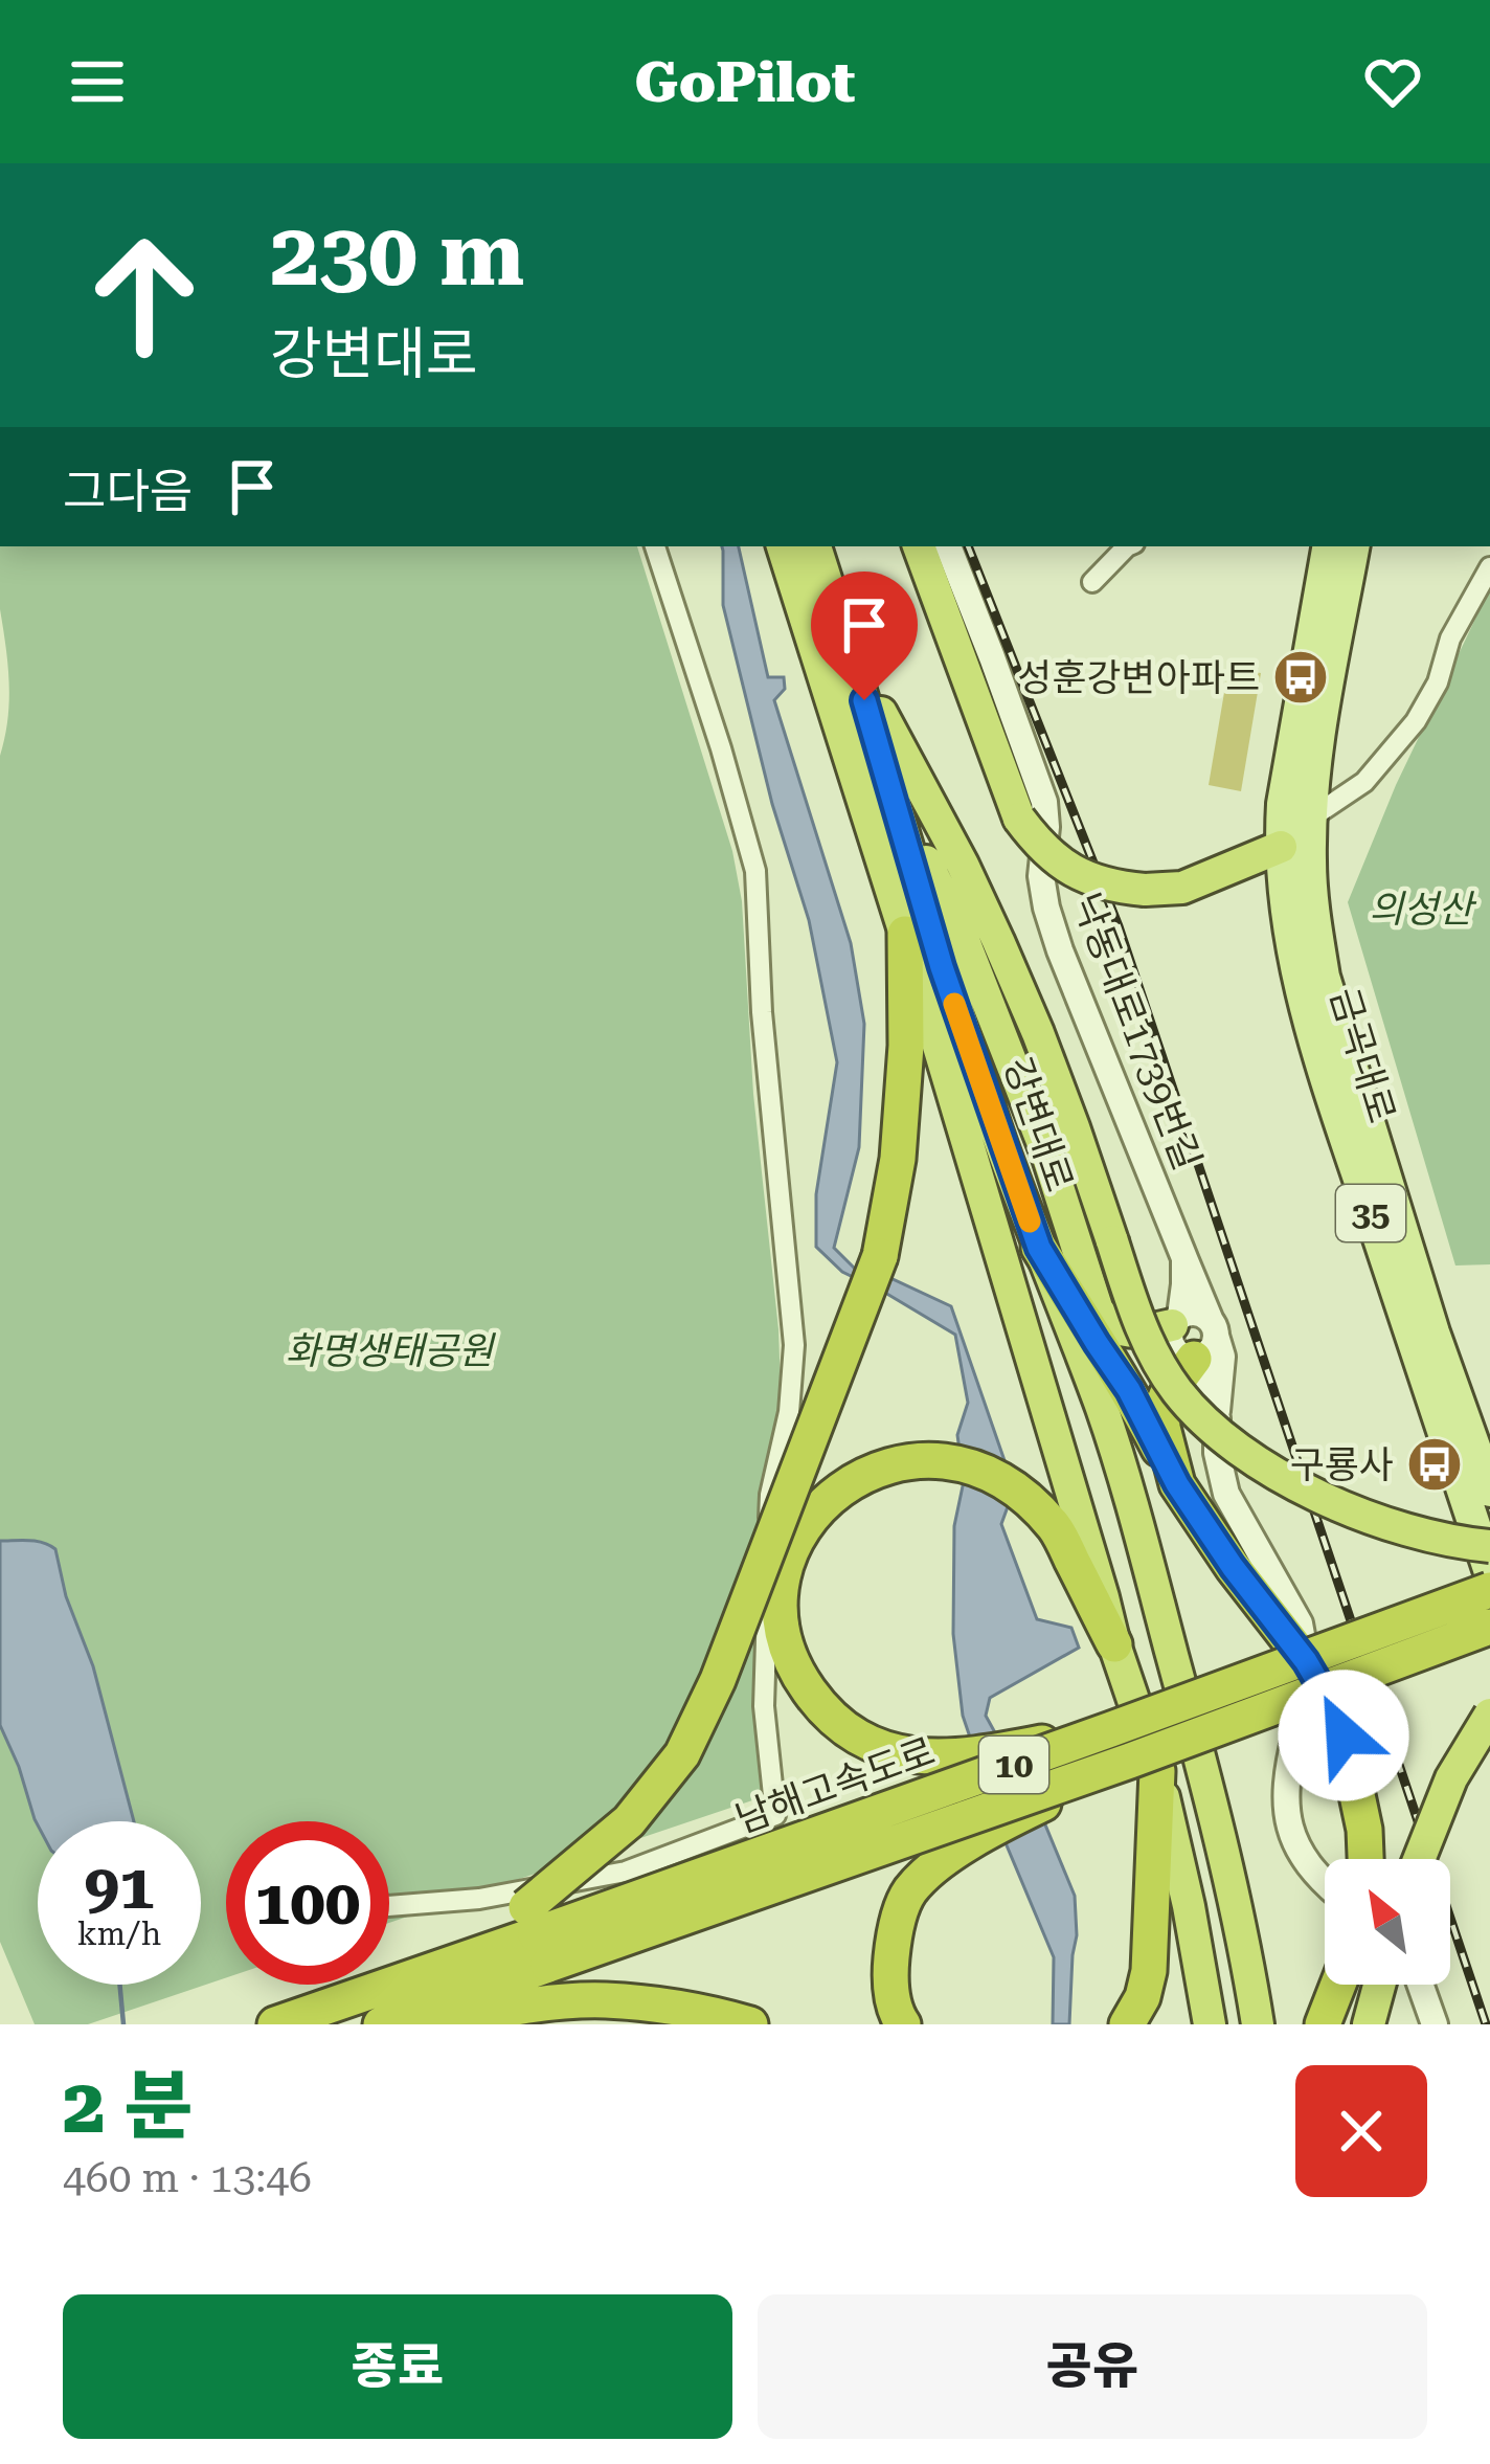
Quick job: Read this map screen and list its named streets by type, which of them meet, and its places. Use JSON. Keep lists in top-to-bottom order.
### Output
{
  "streets": {
    "highway": ["강변대로", "10", "남해고속도로"],
    "main road": ["금곡대로", "35"],
    "street": ["낙동대로1739번길"]
  },
  "crossings": [
    ["강변대로", "남해고속도로"]
  ],
  "parks": ["의성산", "화명생태공원"],
  "places": {
    "bus stop": ["성훈강변아파트", "구룡사"]
  },
  "north": "top left",
  "page": {
    "header": "GoPilot",
    "turn": ["230 m", "강변대로"],
    "then": "그다음",
    "speed": "91 km/h",
    "limit": "100",
    "heading": ["2 분", "460 m · 13:46"],
    "buttons": ["종료", "공유"]
  }
}
